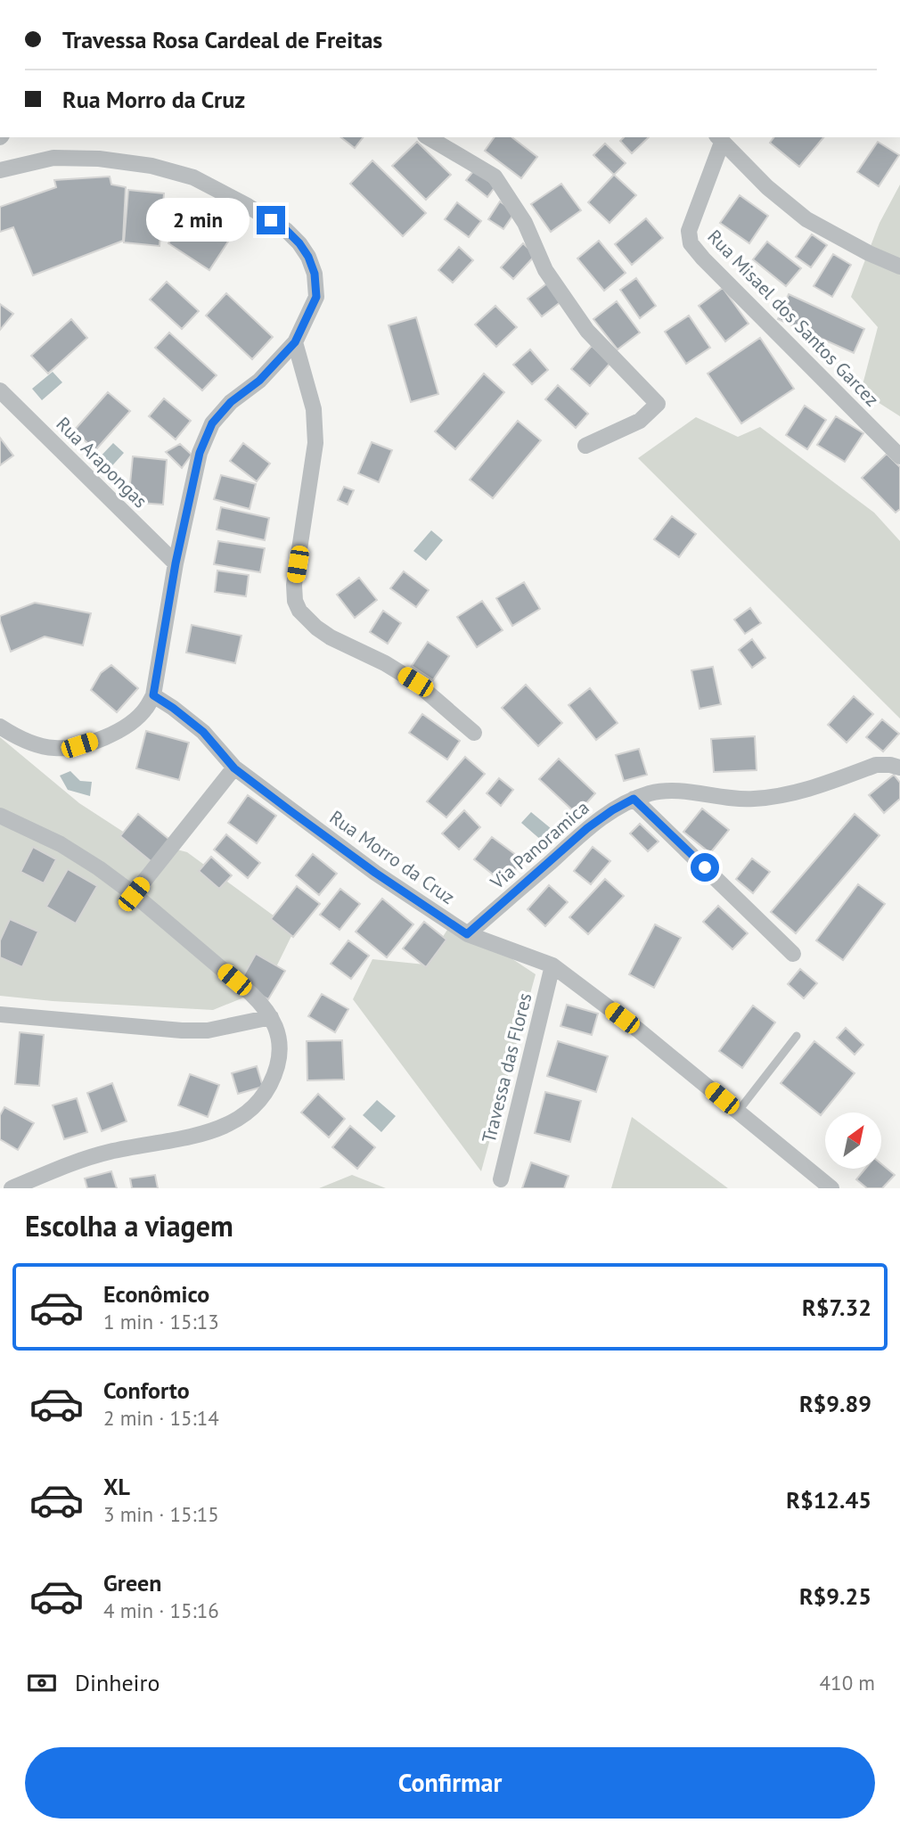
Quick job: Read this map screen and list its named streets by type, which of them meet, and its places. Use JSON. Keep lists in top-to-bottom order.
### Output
{
  "streets": {
    "street": [
      "Rua Misael dos Santos Garcez",
      "Rua Arapongas",
      "Via Panoramica",
      "Rua Morro da Cruz",
      "Travessa das Flores"
    ]
  },
  "crossings": [
    ["Via Panoramica", "Rua Morro da Cruz"],
    ["Rua Morro da Cruz", "Travessa das Flores"]
  ],
  "north": "top right",
  "page": {
    "banner": ["Travessa Rosa Cardeal de Freitas", "Rua Morro da Cruz"],
    "bubble": "2 min",
    "heading": "Escolha a viagem",
    "list": [
      {
        "name": "Econômico",
        "note": "1 min · 15:13",
        "value": "R$7.32"
      },
      {
        "name": "Conforto",
        "note": "2 min · 15:14",
        "value": "R$9.89"
      },
      {
        "name": "XL",
        "note": "3 min · 15:15",
        "value": "R$12.45"
      },
      {
        "name": "Green",
        "note": "4 min · 15:16",
        "value": "R$9.25"
      }
    ],
    "pay": ["Dinheiro", "410 m"],
    "buttons": "Confirmar"
  }
}
